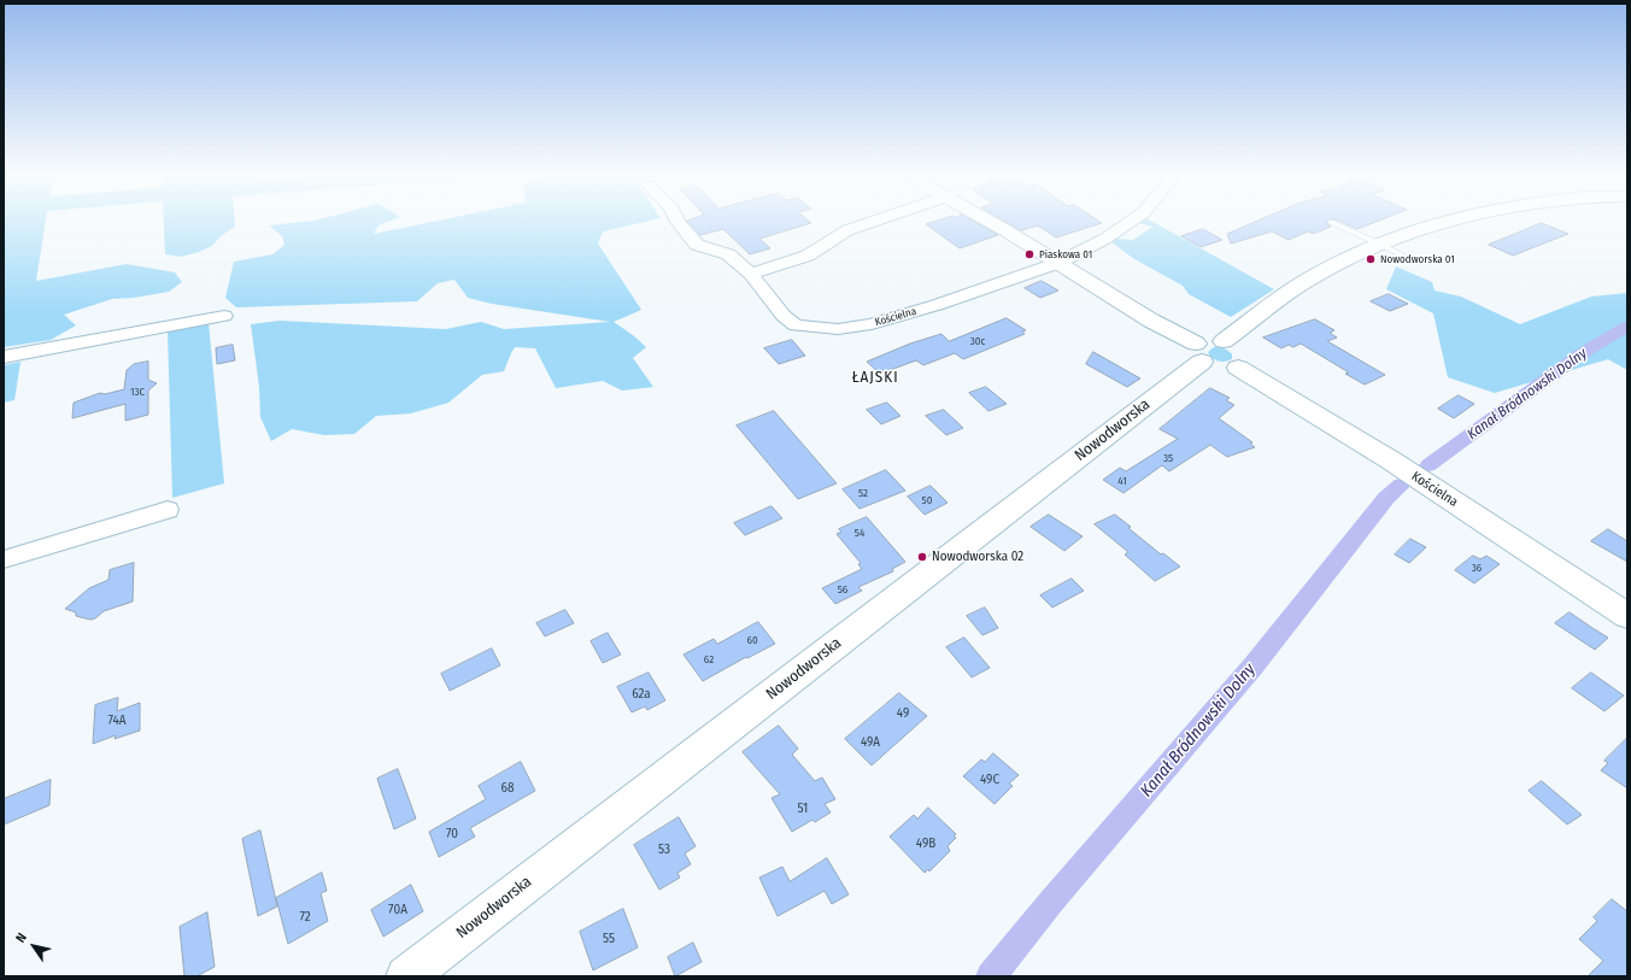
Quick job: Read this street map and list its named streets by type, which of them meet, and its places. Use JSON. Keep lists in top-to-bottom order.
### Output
{
  "streets": {
    "main road": ["Kościelna", "Nowodworska"]
  },
  "districts": ["ŁAJSKI"],
  "water": ["Kanał Bródnowski Dolny"],
  "places": ["Piaskowa 01", "Nowodworska 01", "Nowodworska 02"],
  "house_numbers": [
    "30c",
    "13C",
    "35",
    "41",
    "52",
    "50",
    "54",
    "36",
    "56",
    "60",
    "62",
    "62a",
    "49",
    "74A",
    "49A",
    "49C",
    "68",
    "51",
    "70",
    "49B",
    "53",
    "70A",
    "72",
    "55"
  ],
  "north": "top left"
}
